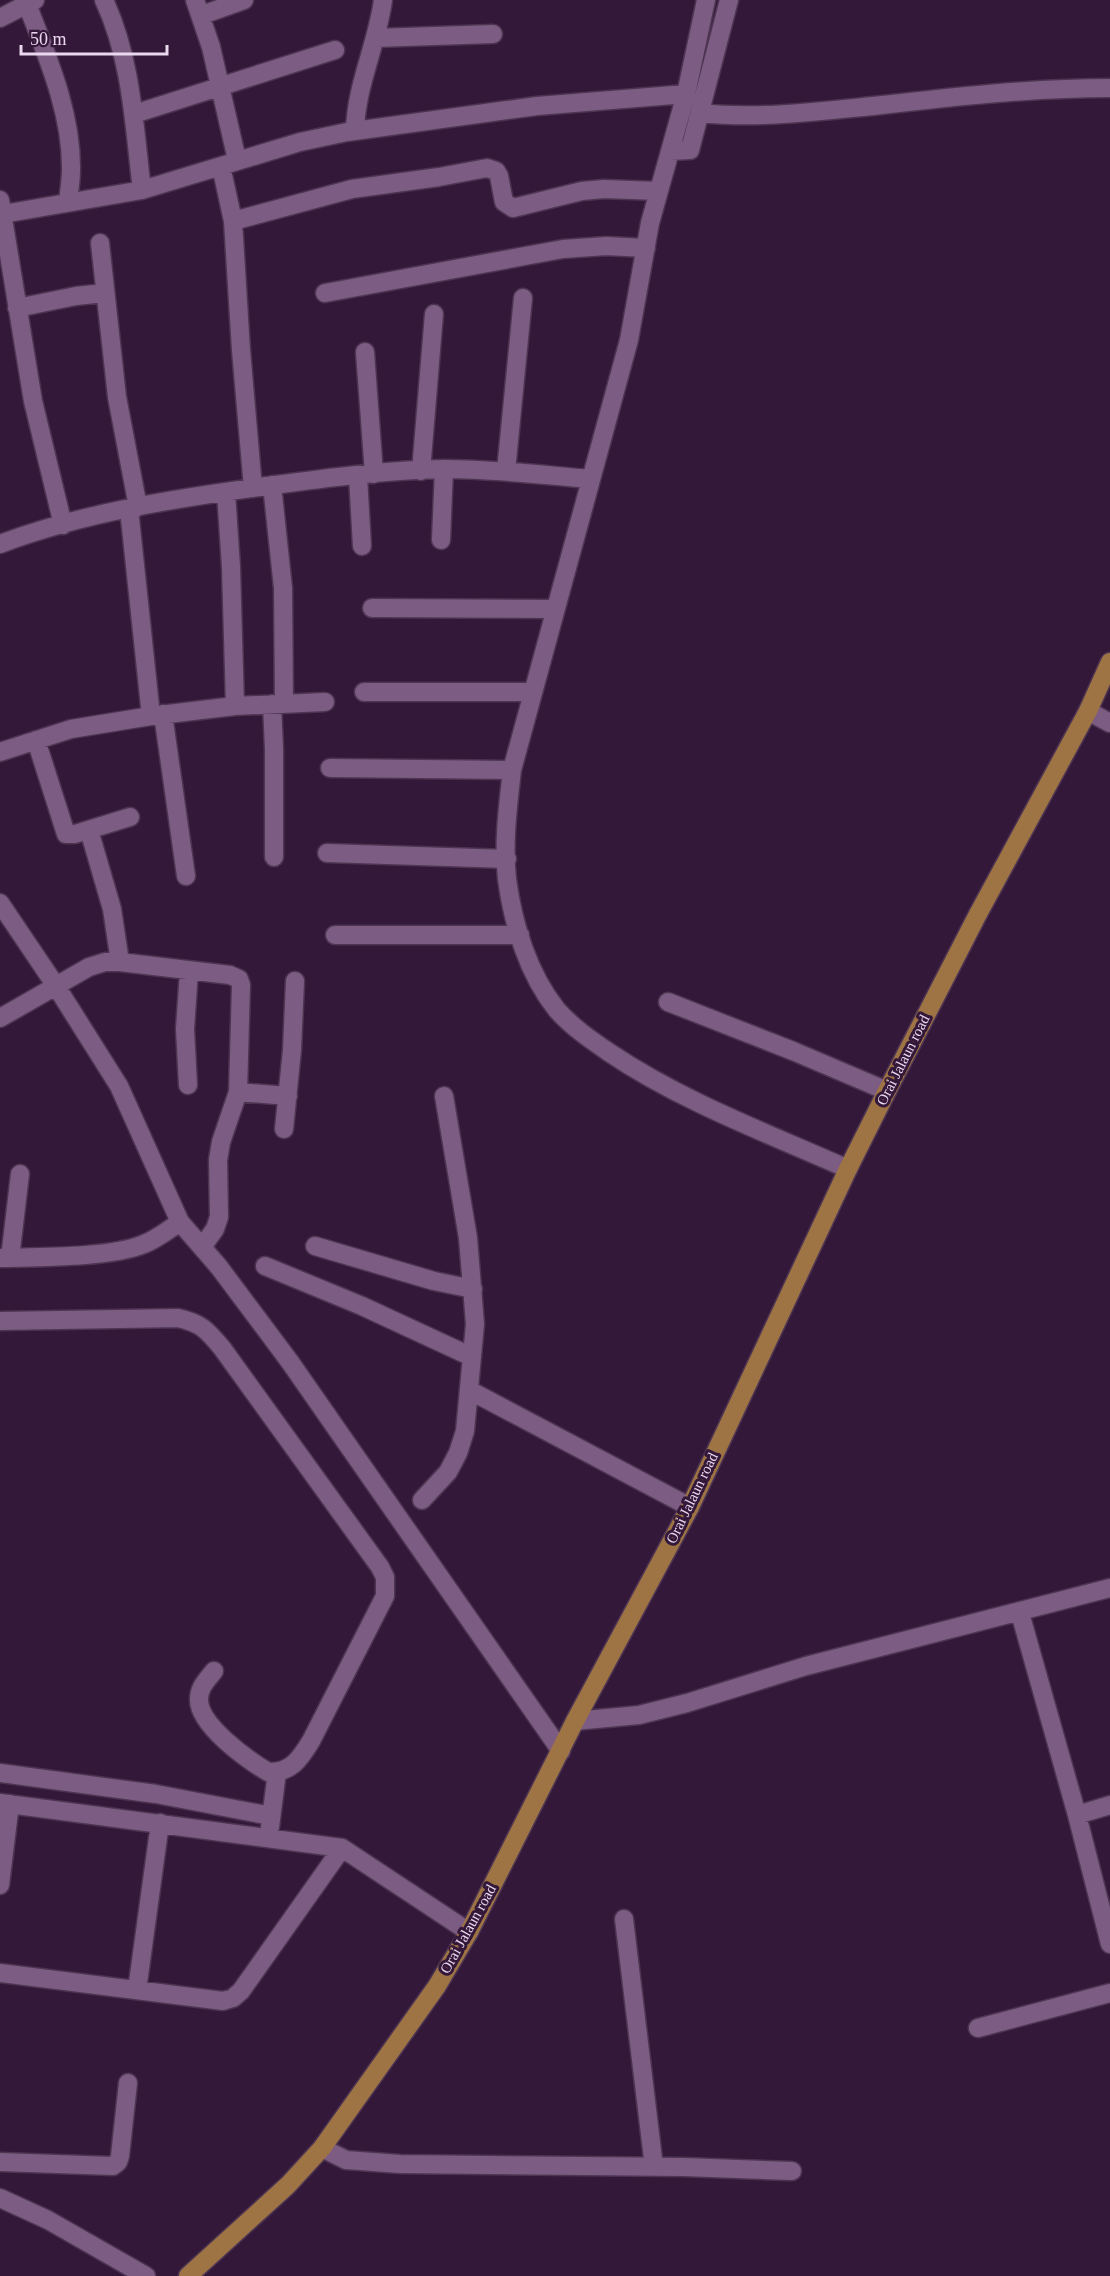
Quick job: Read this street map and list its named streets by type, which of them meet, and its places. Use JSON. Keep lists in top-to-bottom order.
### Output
{
  "streets": {
    "main road": ["Orai Jalaun road"]
  },
  "scale_bar": "50 m"
}
